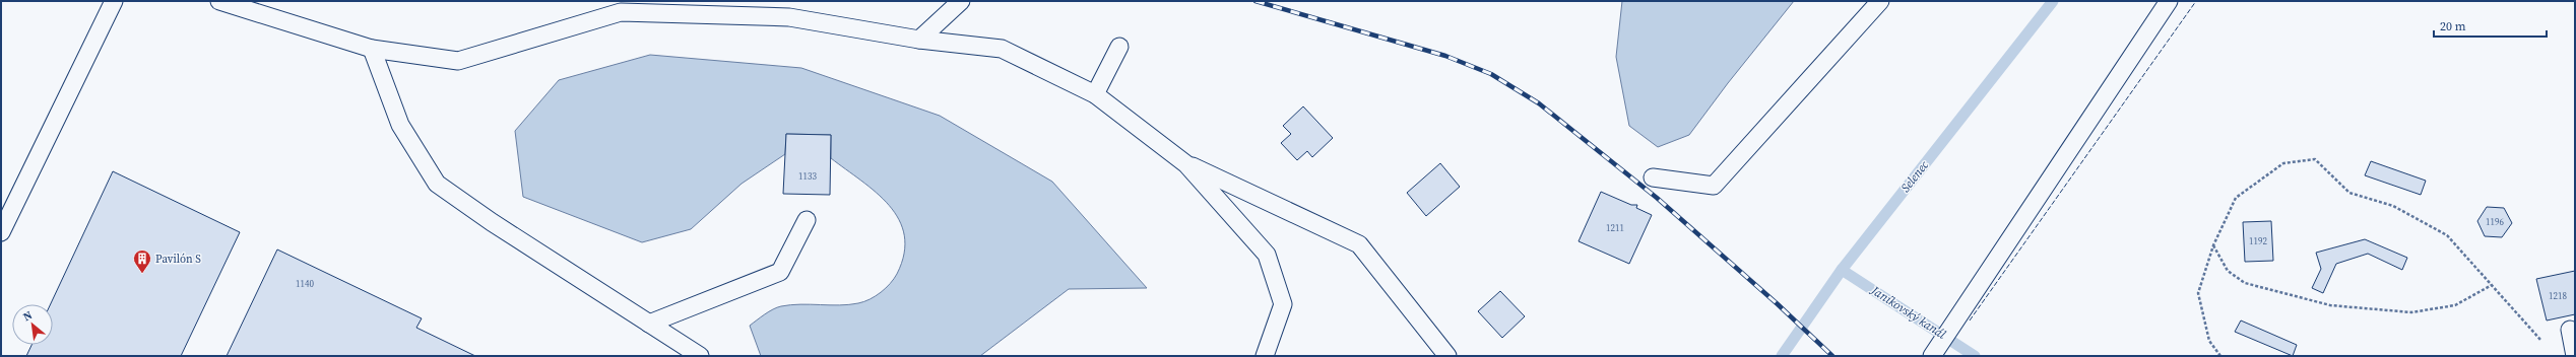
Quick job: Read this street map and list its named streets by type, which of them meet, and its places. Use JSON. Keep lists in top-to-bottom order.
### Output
{
  "water": ["Selenec", "Janíkovský kanál"],
  "places": {
    "building": ["Pavilón S"]
  },
  "house_numbers": [
    "1133",
    "1196",
    "1211",
    "1192",
    "1140",
    "1218"
  ],
  "scale_bar": "20 m",
  "north": "top left"
}
